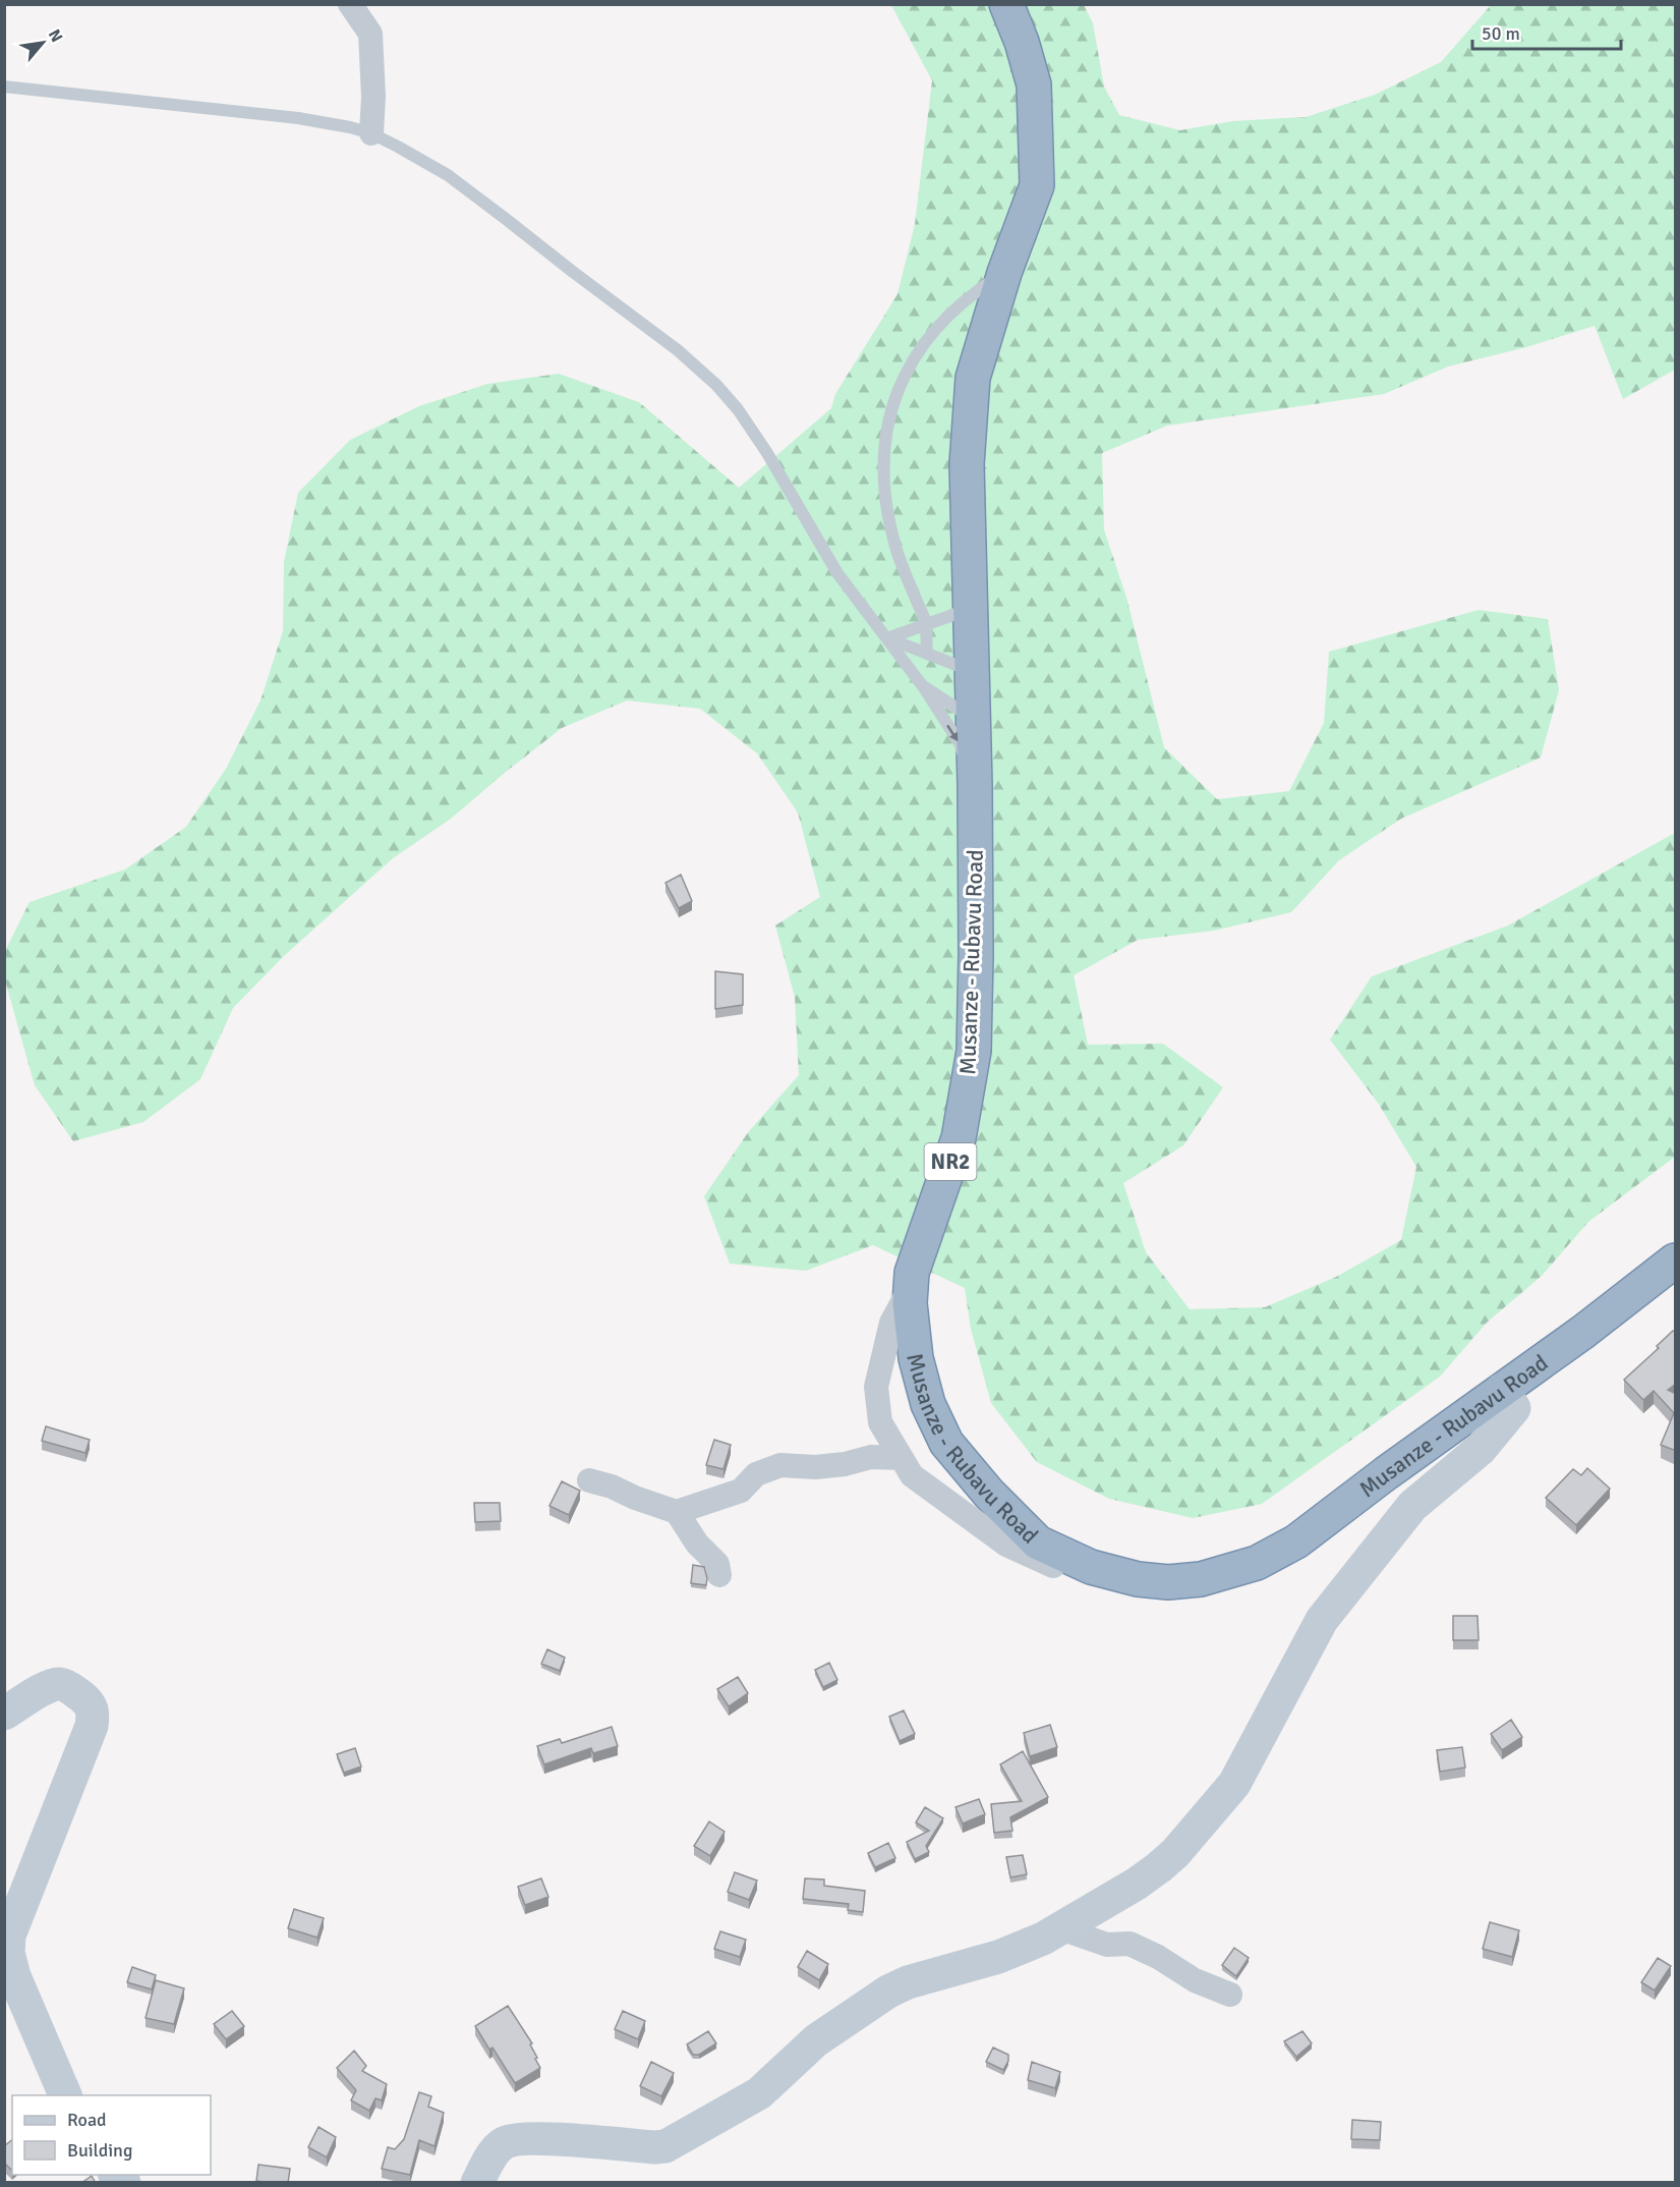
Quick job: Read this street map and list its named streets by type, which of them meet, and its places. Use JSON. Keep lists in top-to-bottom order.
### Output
{
  "streets": {
    "highway": ["Musanze - Rubavu Road", "NR2"]
  },
  "legend": ["Road", "Building"],
  "scale_bar": "50 m",
  "north": "top right"
}
